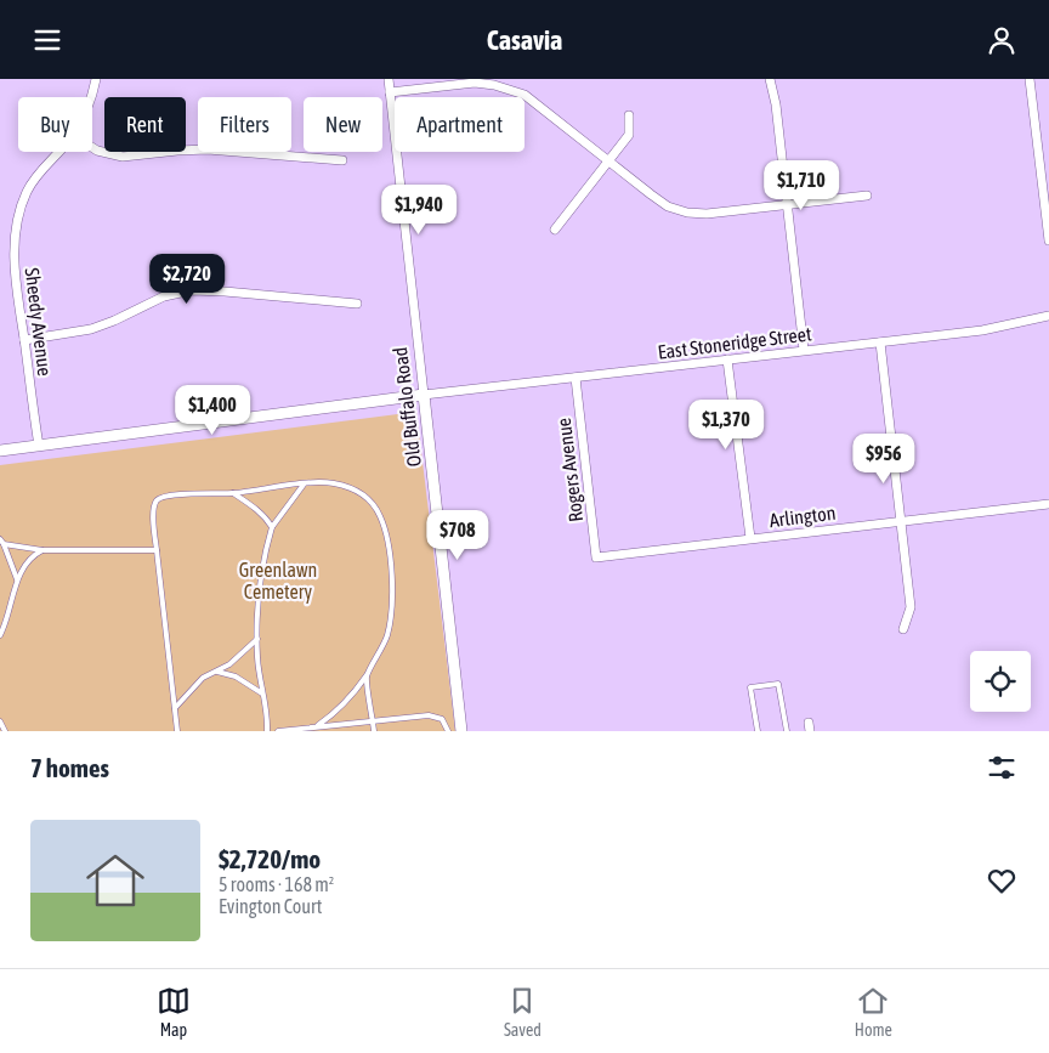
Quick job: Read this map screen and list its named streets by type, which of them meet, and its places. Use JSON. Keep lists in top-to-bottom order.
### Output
{
  "streets": {
    "street": [
      "Sheedy Avenue",
      "East Stoneridge Street",
      "Old Buffalo Road",
      "Rogers Avenue",
      "Arlington"
    ]
  },
  "crossings": [
    ["East Stoneridge Street", "Old Buffalo Road"],
    ["East Stoneridge Street", "Rogers Avenue"],
    ["Rogers Avenue", "Arlington"]
  ],
  "parks": ["Greenlawn Cemetery"],
  "page": {
    "header": "Casavia",
    "chip": [
      "Buy",
      "Rent",
      "Filters",
      "New",
      "Apartment"
    ],
    "price": [
      "$1,710",
      "$1,940",
      "$2,720",
      "$1,400",
      "$1,370",
      "$956",
      "$708"
    ],
    "heading": "7 homes",
    "list": [
      {
        "name": "$2,720/mo",
        "note": "5 rooms · 168 m² · Evington Court"
      }
    ],
    "tabs": ["Map", "Saved", "Home"]
  }
}
